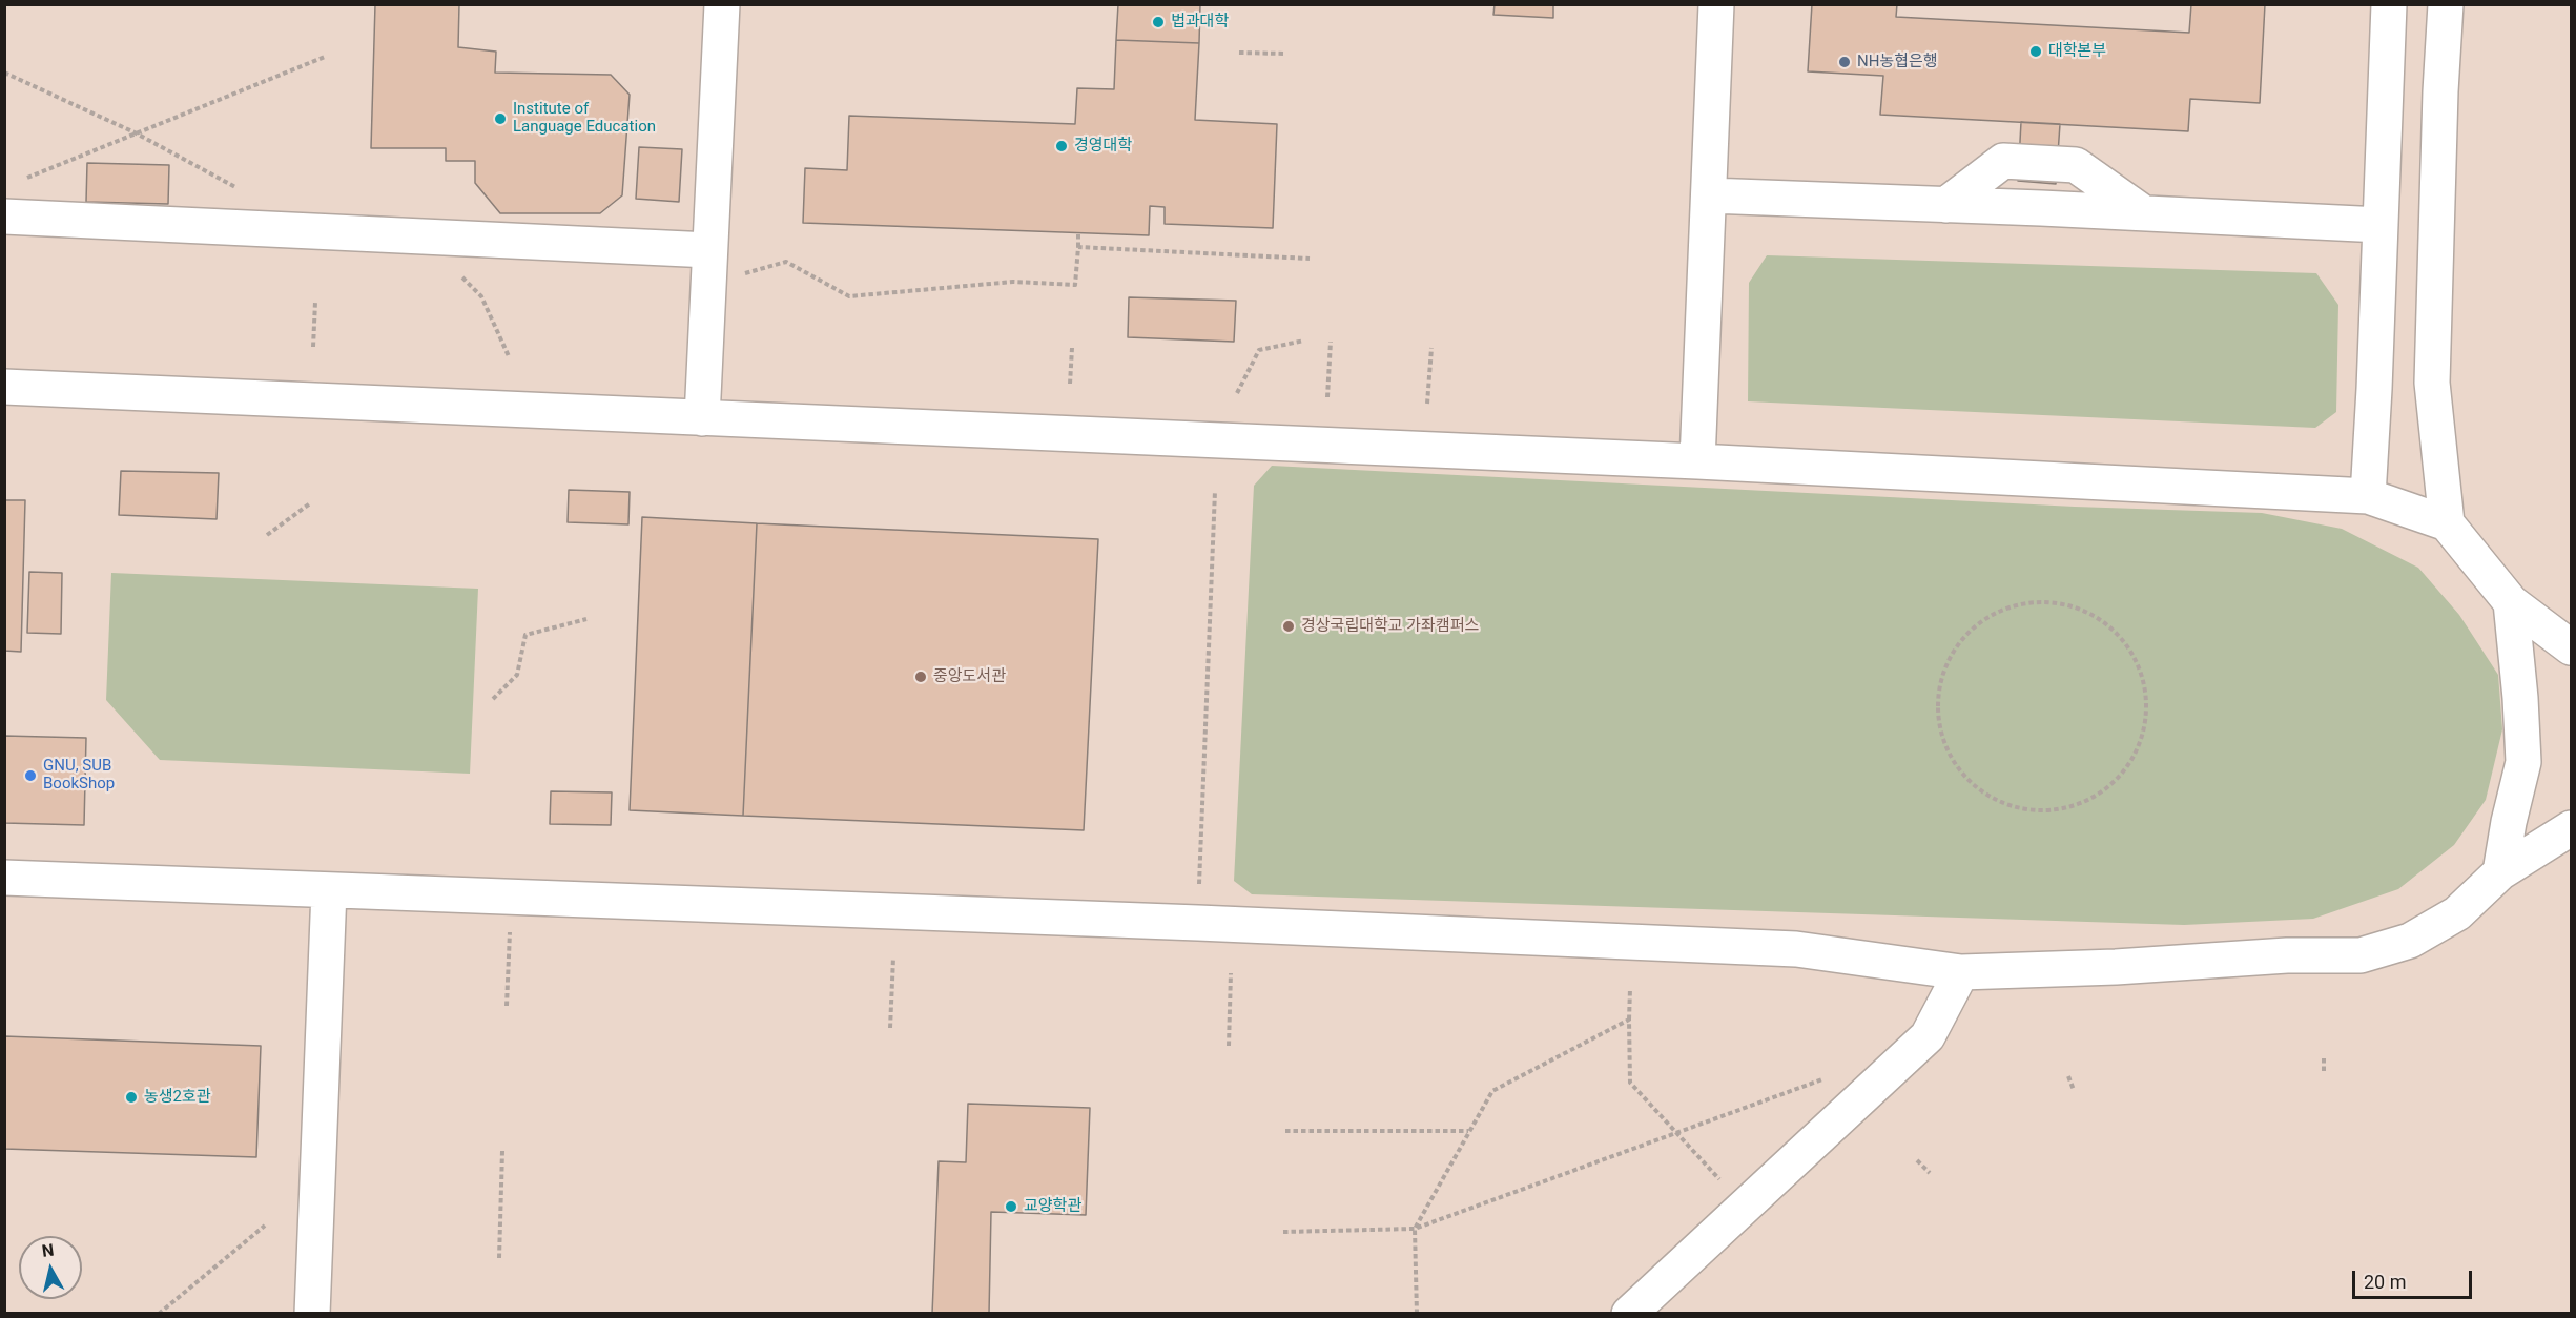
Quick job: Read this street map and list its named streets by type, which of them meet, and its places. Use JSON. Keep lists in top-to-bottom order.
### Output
{
  "places": [
    "법과대학",
    "대학본부",
    "NH농협은행",
    "Institute of Language Education",
    "경영대학",
    "경상국립대학교 가좌캠퍼스",
    "중앙도서관",
    "GNU, SUB BookShop",
    "농생2호관",
    "교양학관"
  ],
  "scale_bar": "20 m",
  "north": "top"
}
